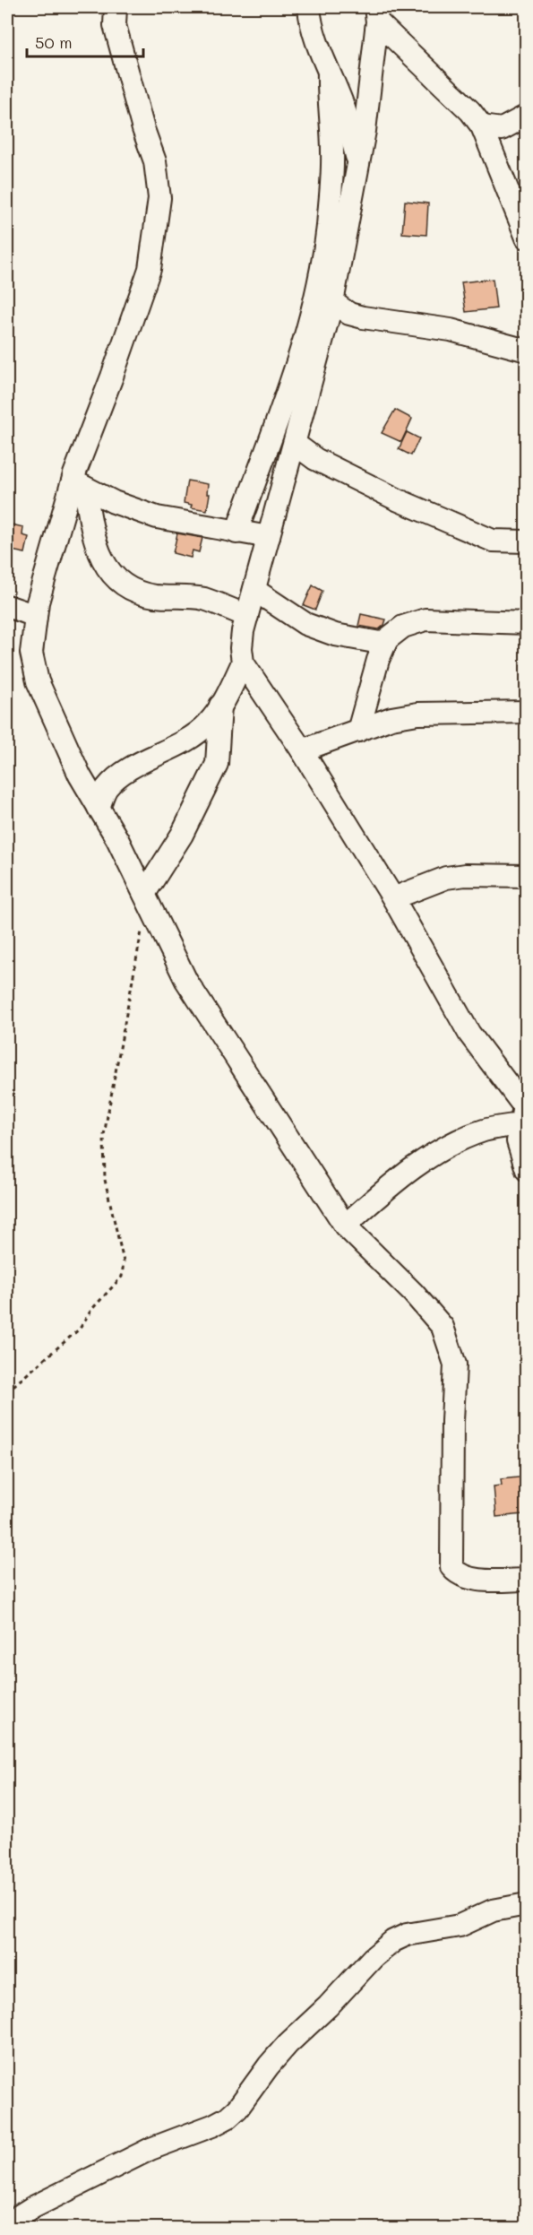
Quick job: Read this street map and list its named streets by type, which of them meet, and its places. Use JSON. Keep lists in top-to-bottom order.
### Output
{
  "scale_bar": "50 m"
}
